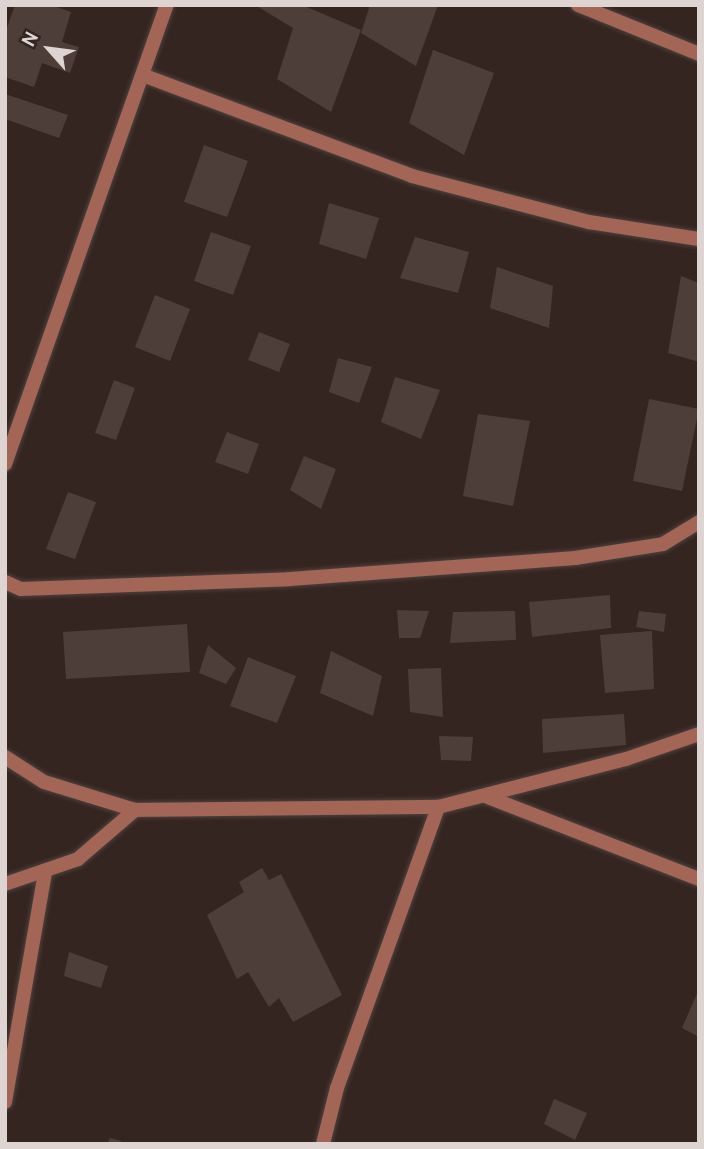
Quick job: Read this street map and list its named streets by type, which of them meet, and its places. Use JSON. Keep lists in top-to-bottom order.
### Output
{
  "north": "top left"
}
